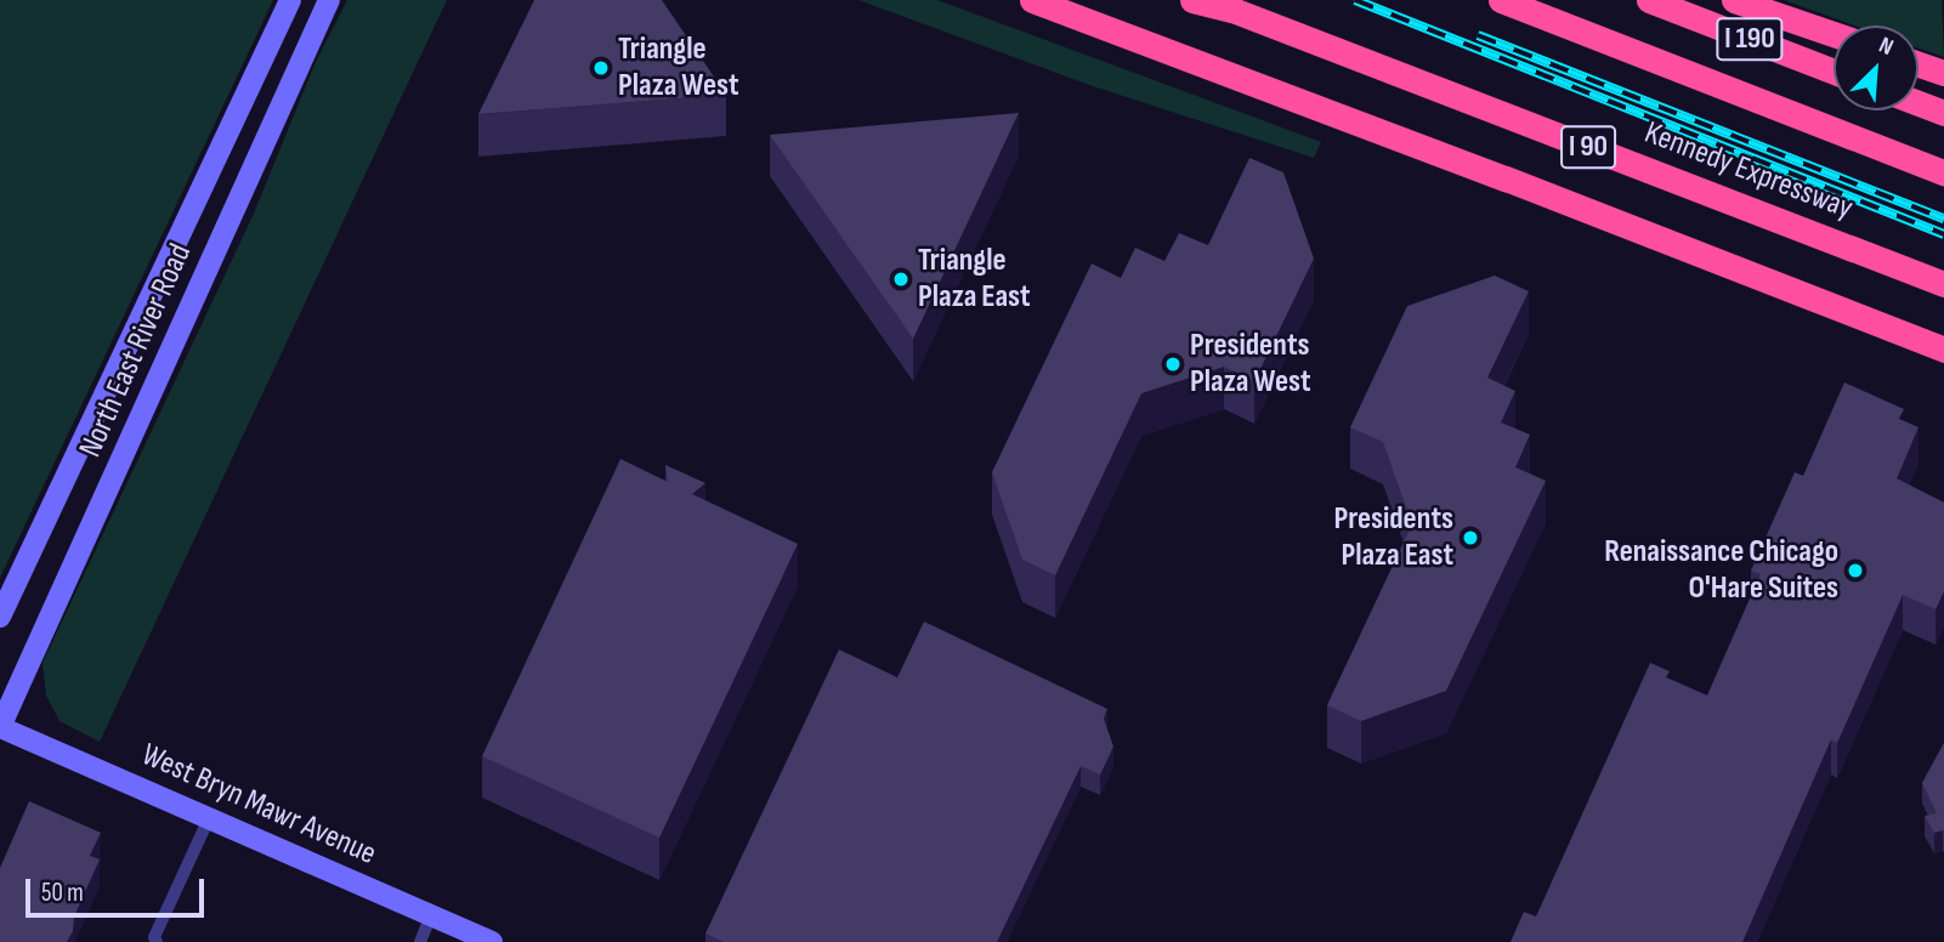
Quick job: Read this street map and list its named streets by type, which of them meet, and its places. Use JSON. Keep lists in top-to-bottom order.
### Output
{
  "streets": {
    "highway": ["I 190", "I 90", "Kennedy Expressway"],
    "main road": ["North East River Road", "West Bryn Mawr Avenue"]
  },
  "crossings": [
    ["North East River Road", "West Bryn Mawr Avenue"]
  ],
  "places": [
    "Triangle Plaza West",
    "Triangle Plaza East",
    "Presidents Plaza West",
    "Presidents Plaza East",
    "Renaissance Chicago O'Hare Suites"
  ],
  "scale_bar": "50 m",
  "north": "top right"
}
